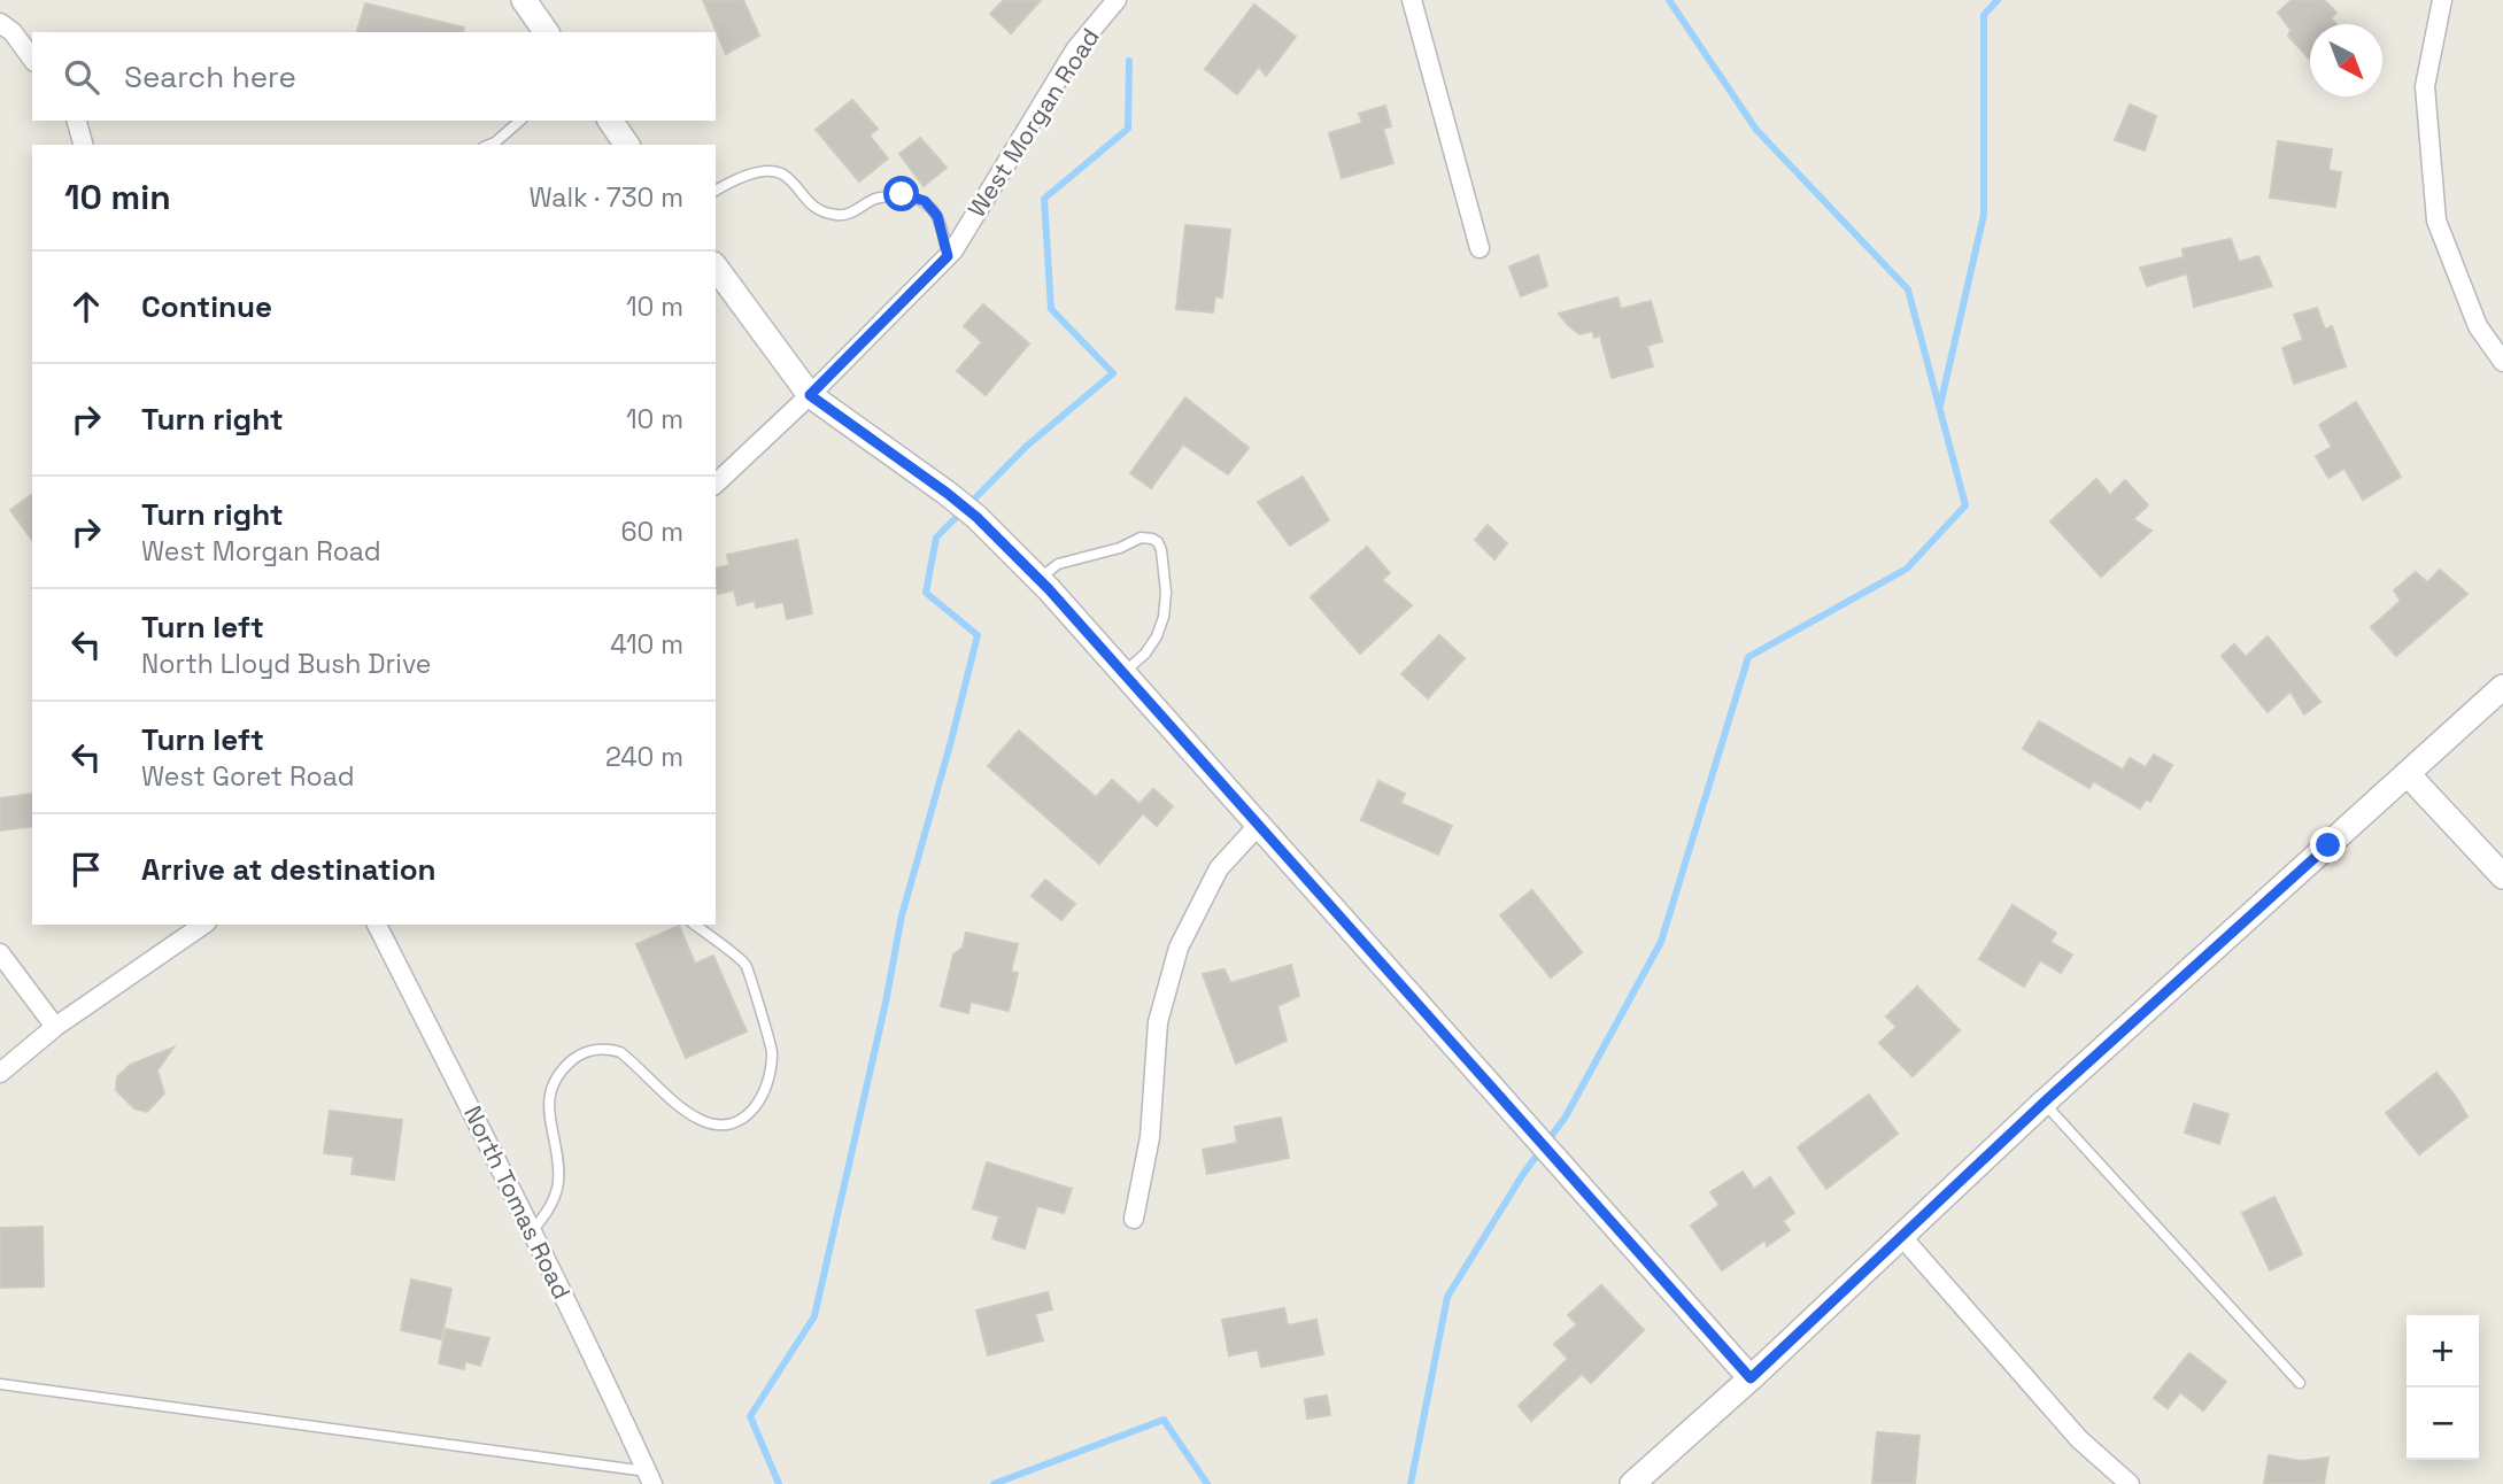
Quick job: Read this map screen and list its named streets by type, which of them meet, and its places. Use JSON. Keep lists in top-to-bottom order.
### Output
{
  "streets": {
    "street": ["West Morgan Road", "North Tomas Road"]
  },
  "north": "bottom right",
  "page": {
    "search": "Search here",
    "heading": ["10 min", "Walk · 730 m"],
    "list": [
      ["Continue", "10 m"],
      ["Turn right", "10 m"],
      ["Turn right", "West Morgan Road", "60 m"],
      ["Turn left", "North Lloyd Bush Drive", "410 m"],
      ["Turn left", "West Goret Road", "240 m"],
      "Arrive at destination"
    ],
    "map_buttons": ["+", "−"]
  }
}
